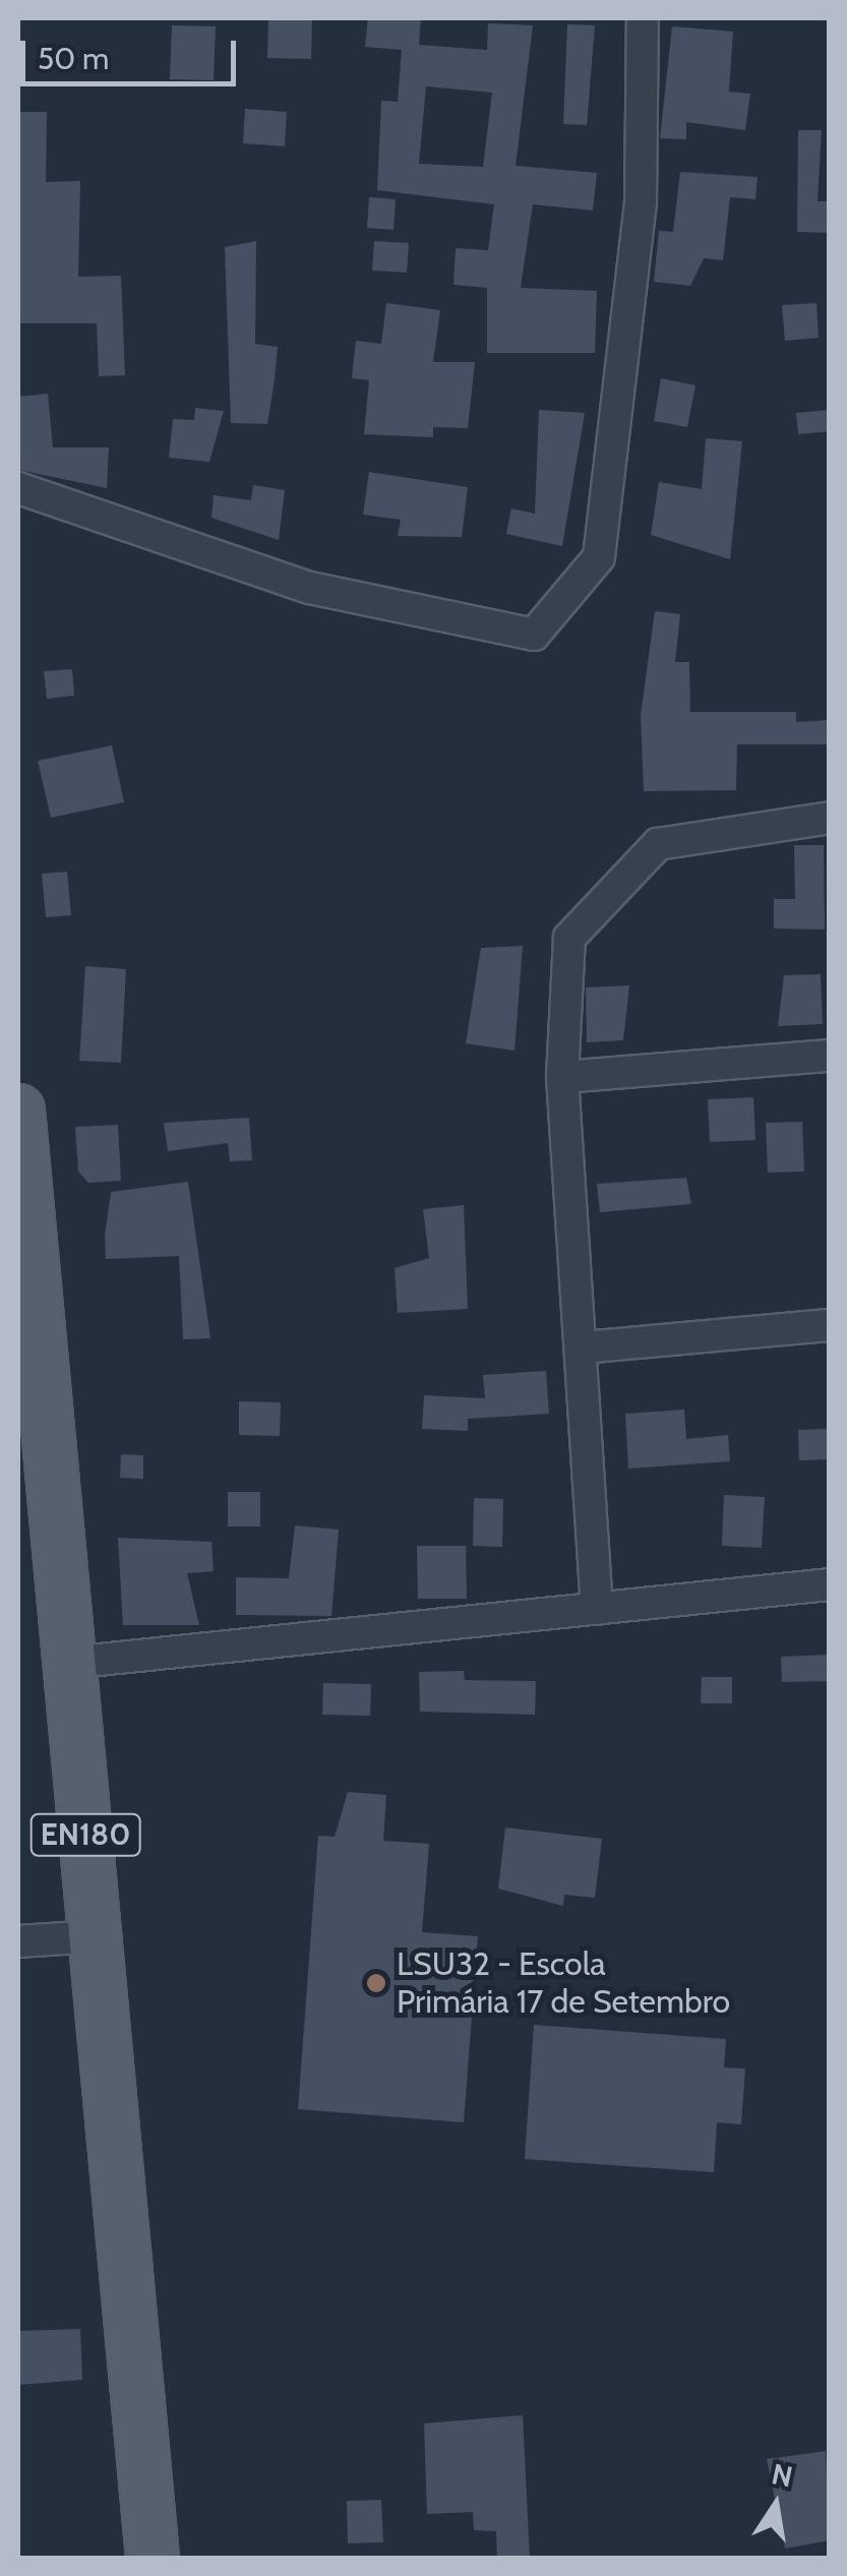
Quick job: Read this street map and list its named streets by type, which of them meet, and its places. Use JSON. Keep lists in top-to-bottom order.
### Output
{
  "streets": {
    "main road": ["EN180"]
  },
  "places": ["LSU32 - Escola Primária 17 de Setembro"],
  "scale_bar": "50 m",
  "north": "top"
}
